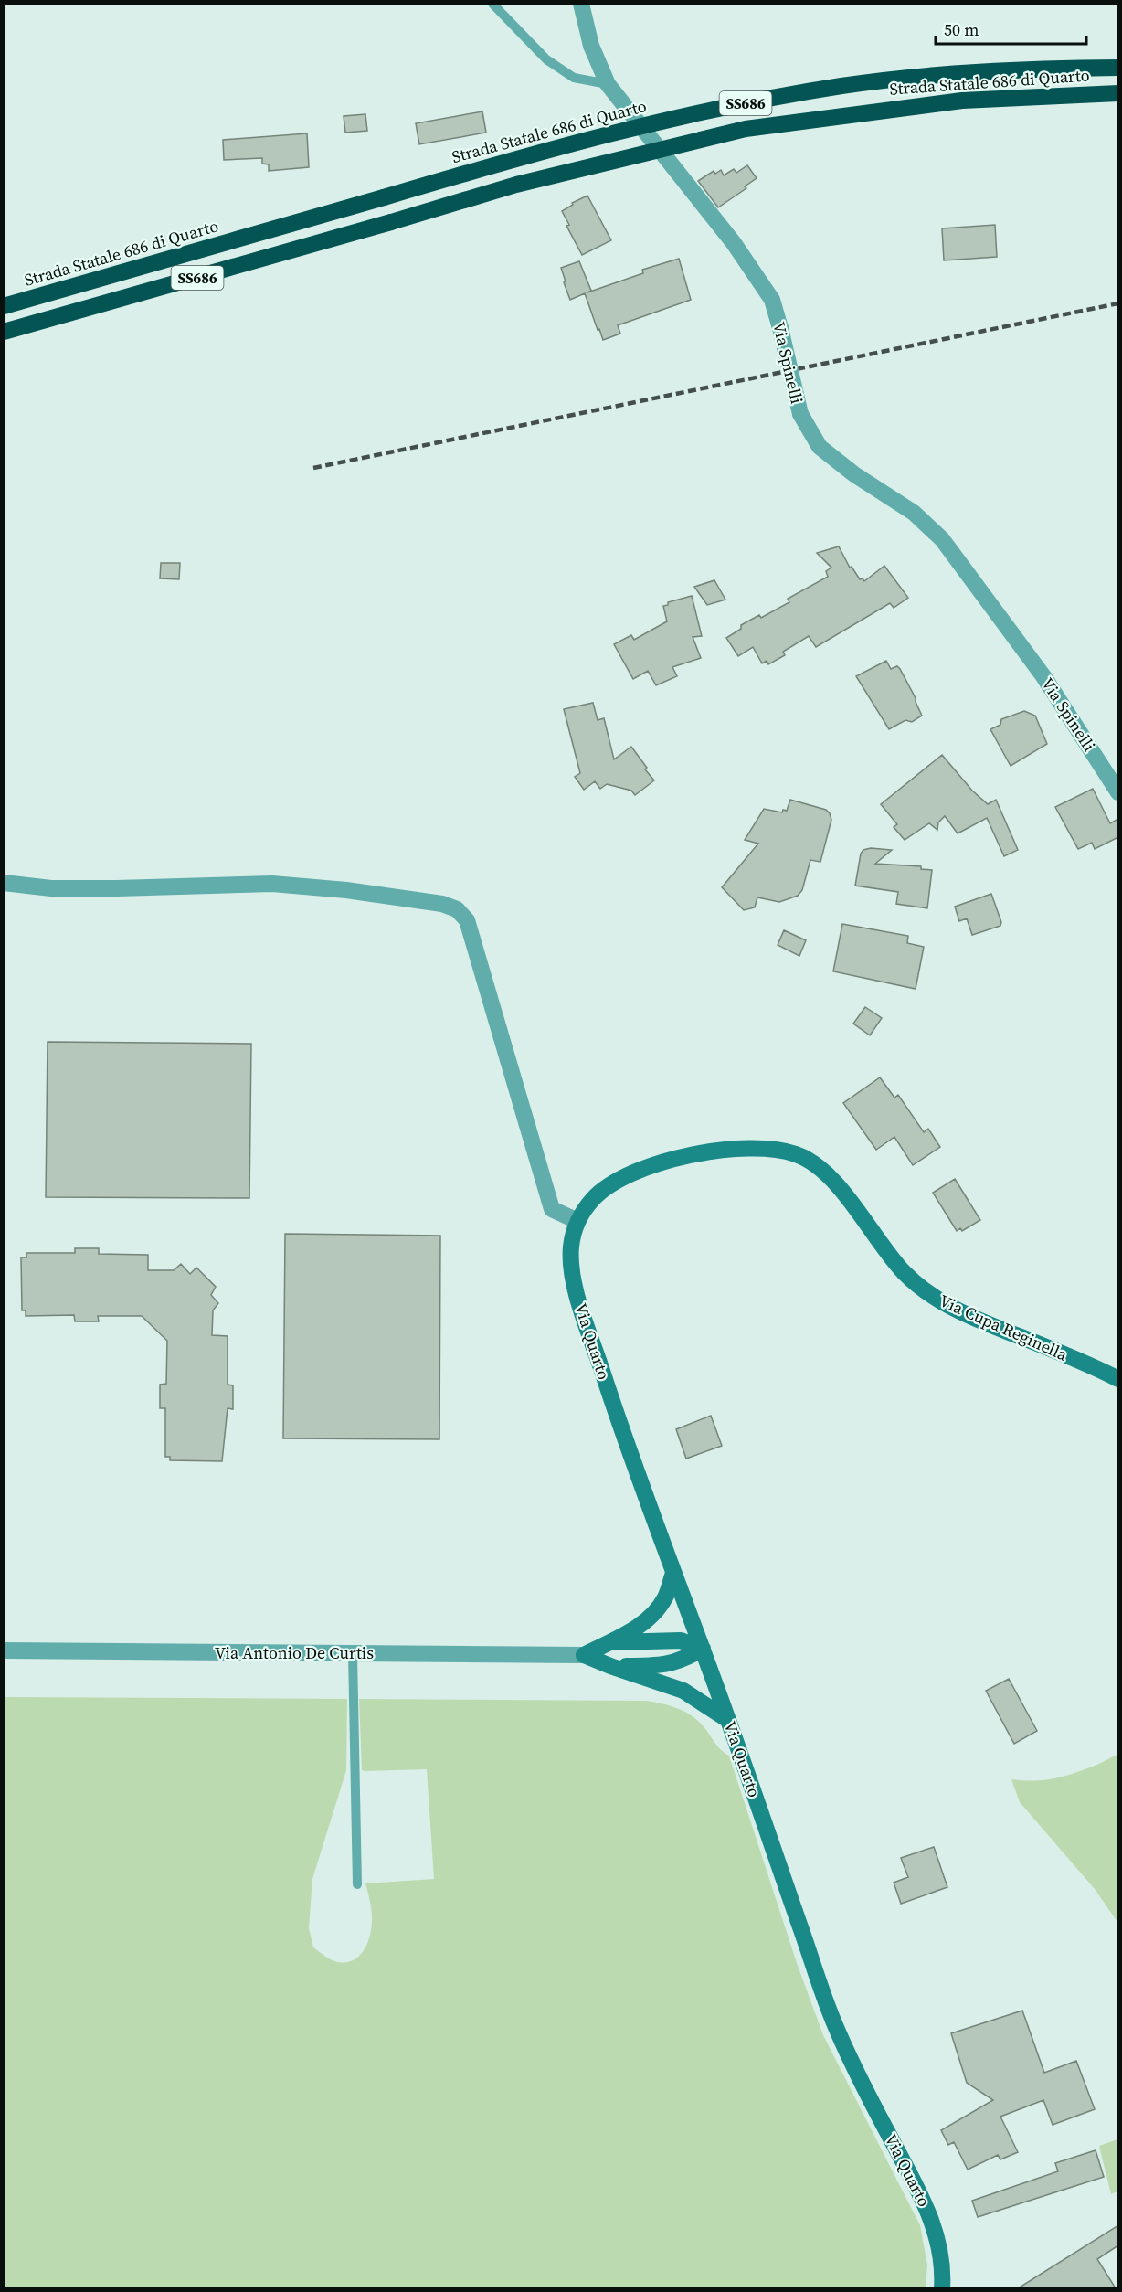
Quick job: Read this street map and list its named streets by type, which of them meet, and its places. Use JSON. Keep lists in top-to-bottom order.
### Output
{
  "streets": {
    "highway": ["Strada Statale 686 di Quarto", "SS686"],
    "street": [
      "Via Spinelli",
      "Via Cupa Reginella",
      "Via Quarto",
      "Via Antonio De Curtis"
    ]
  },
  "crossings": [
    ["Via Cupa Reginella", "Via Quarto"]
  ],
  "scale_bar": "50 m"
}
